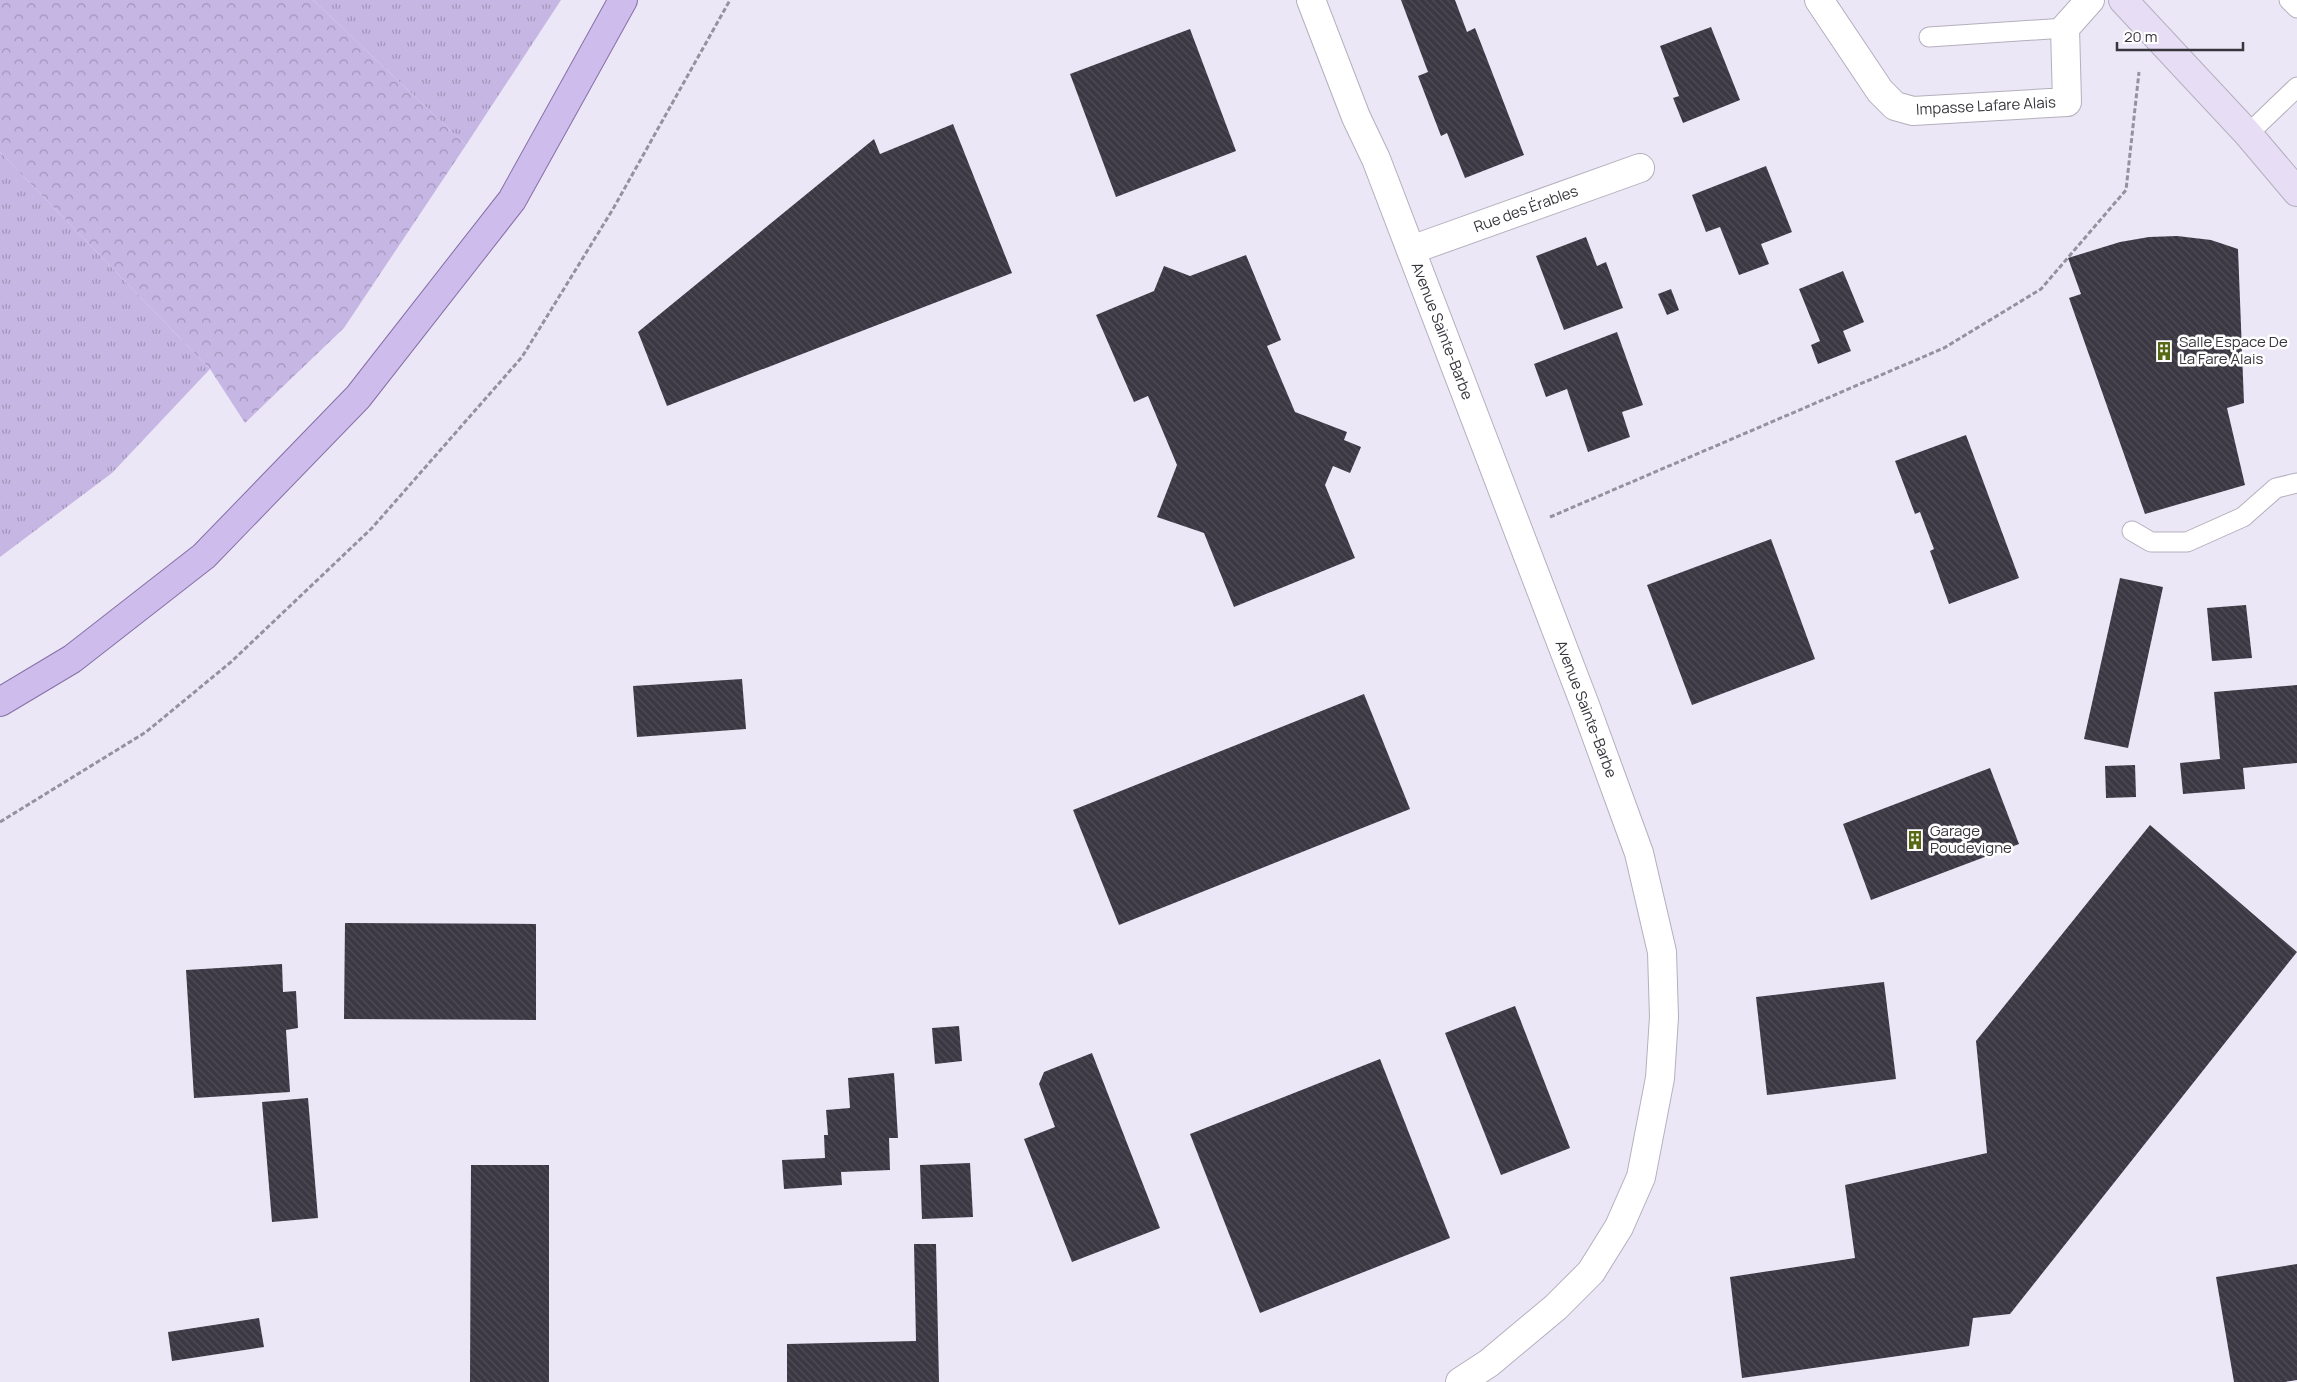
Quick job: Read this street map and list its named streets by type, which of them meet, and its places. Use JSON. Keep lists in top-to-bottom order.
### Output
{
  "streets": {
    "street": ["Impasse Lafare Alais", "Rue des Érables", "Avenue Sainte-Barbe"]
  },
  "crossings": [
    ["Rue des Érables", "Avenue Sainte-Barbe"]
  ],
  "places": {
    "building": ["Salle Espace De La Fare Alais", "Garage Poudevigne"]
  },
  "scale_bar": "20 m"
}
